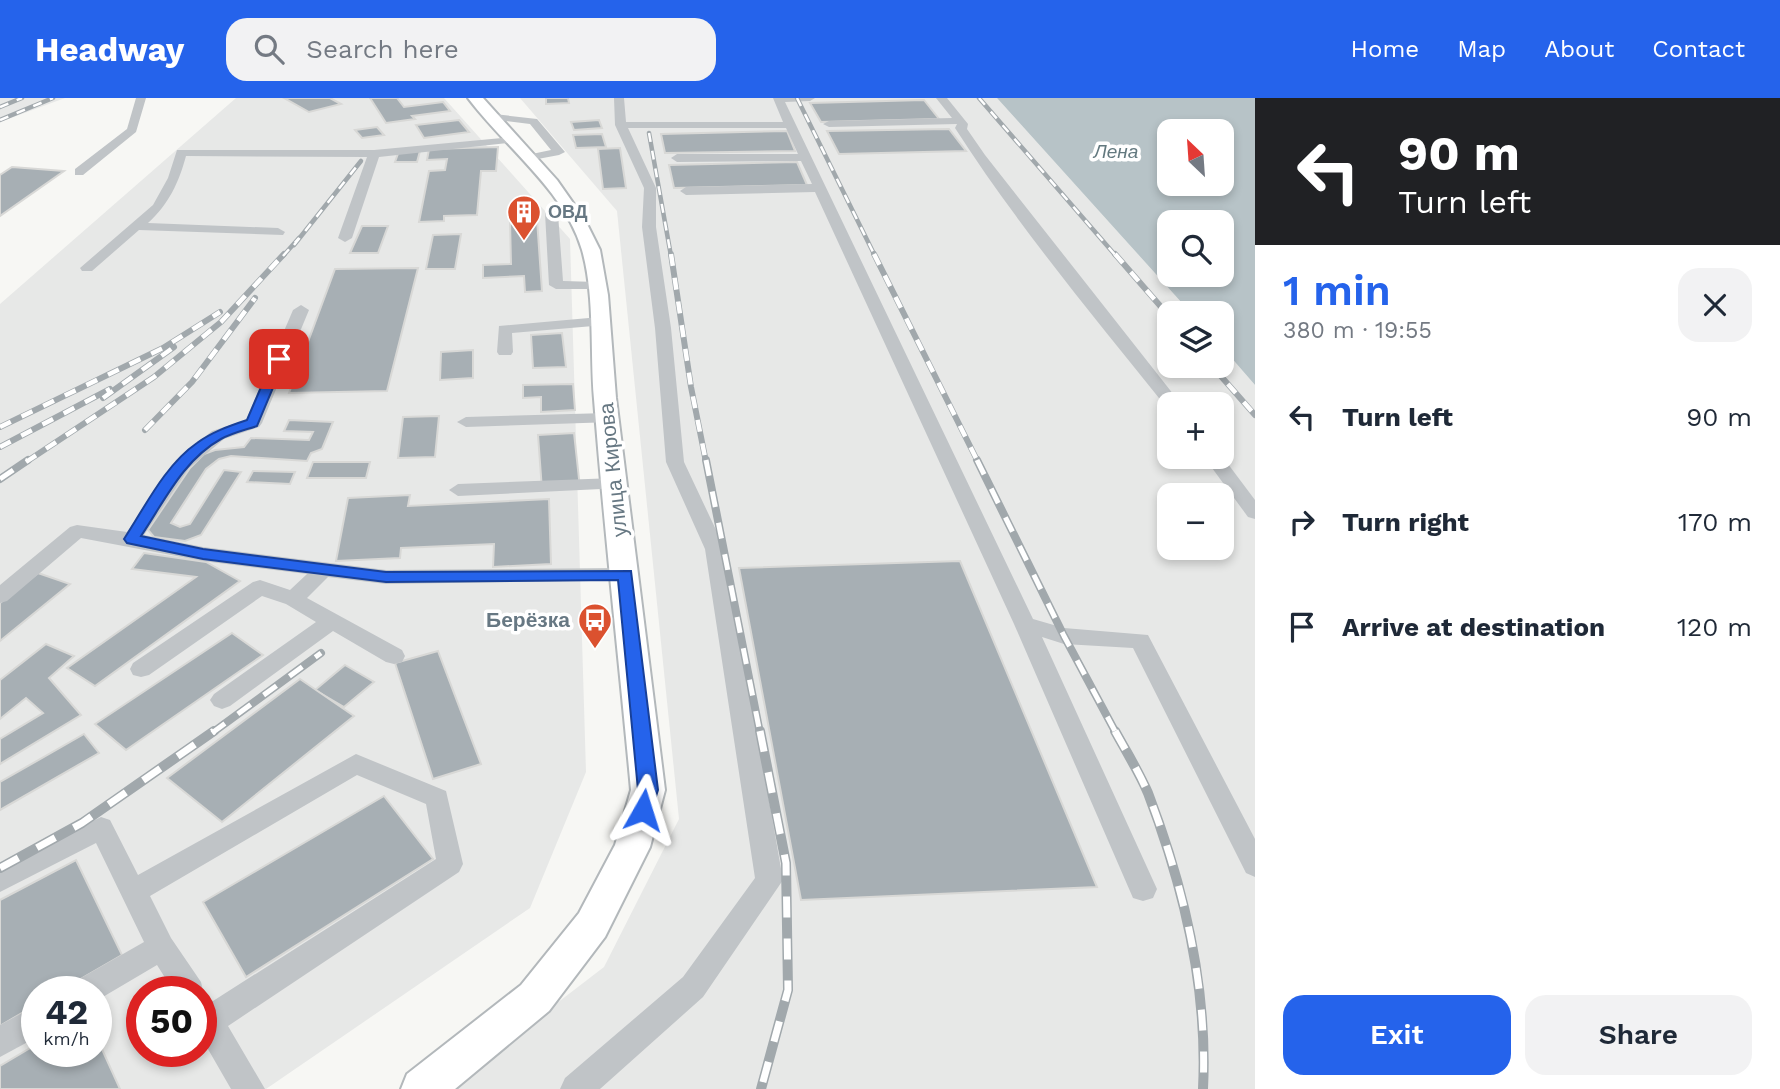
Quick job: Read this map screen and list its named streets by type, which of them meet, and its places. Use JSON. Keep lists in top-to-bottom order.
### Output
{
  "streets": {
    "main road": ["улица Кирова"]
  },
  "water": ["Лена"],
  "places": {
    "building": ["ОВД"],
    "bus stop": ["Берёзка"]
  },
  "north": "top left",
  "page": {
    "header": "Headway",
    "search": "Search here",
    "nav": [
      "Home",
      "Map",
      "About",
      "Contact"
    ],
    "turn": ["90 m", "Turn left"],
    "map_buttons": ["+", "−"],
    "heading": ["1 min", "380 m · 19:55"],
    "list": [
      {
        "name": "Turn left",
        "value": "90 m"
      },
      {
        "name": "Turn right",
        "value": "170 m"
      },
      {
        "name": "Arrive at destination",
        "value": "120 m"
      }
    ],
    "speed": "42 km/h",
    "limit": "50",
    "buttons": ["Exit", "Share"]
  }
}
